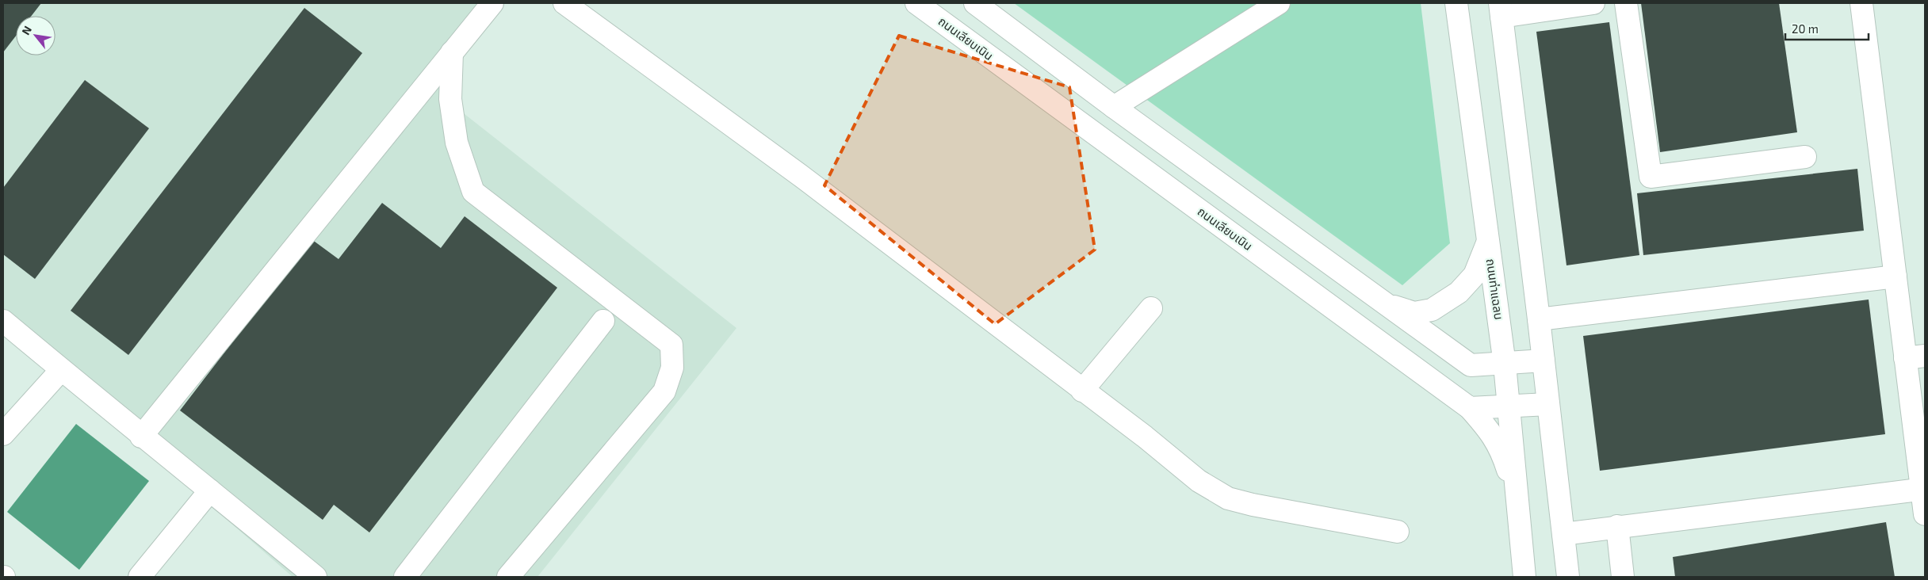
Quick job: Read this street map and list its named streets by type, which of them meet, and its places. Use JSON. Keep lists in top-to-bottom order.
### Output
{
  "streets": {
    "main road": ["ถนนเลียบเนิน", "ถนนท่าแฉลบ"]
  },
  "crossings": [
    ["ถนนเลียบเนิน", "ถนนท่าแฉลบ"]
  ],
  "scale_bar": "20 m",
  "north": "top left"
}
